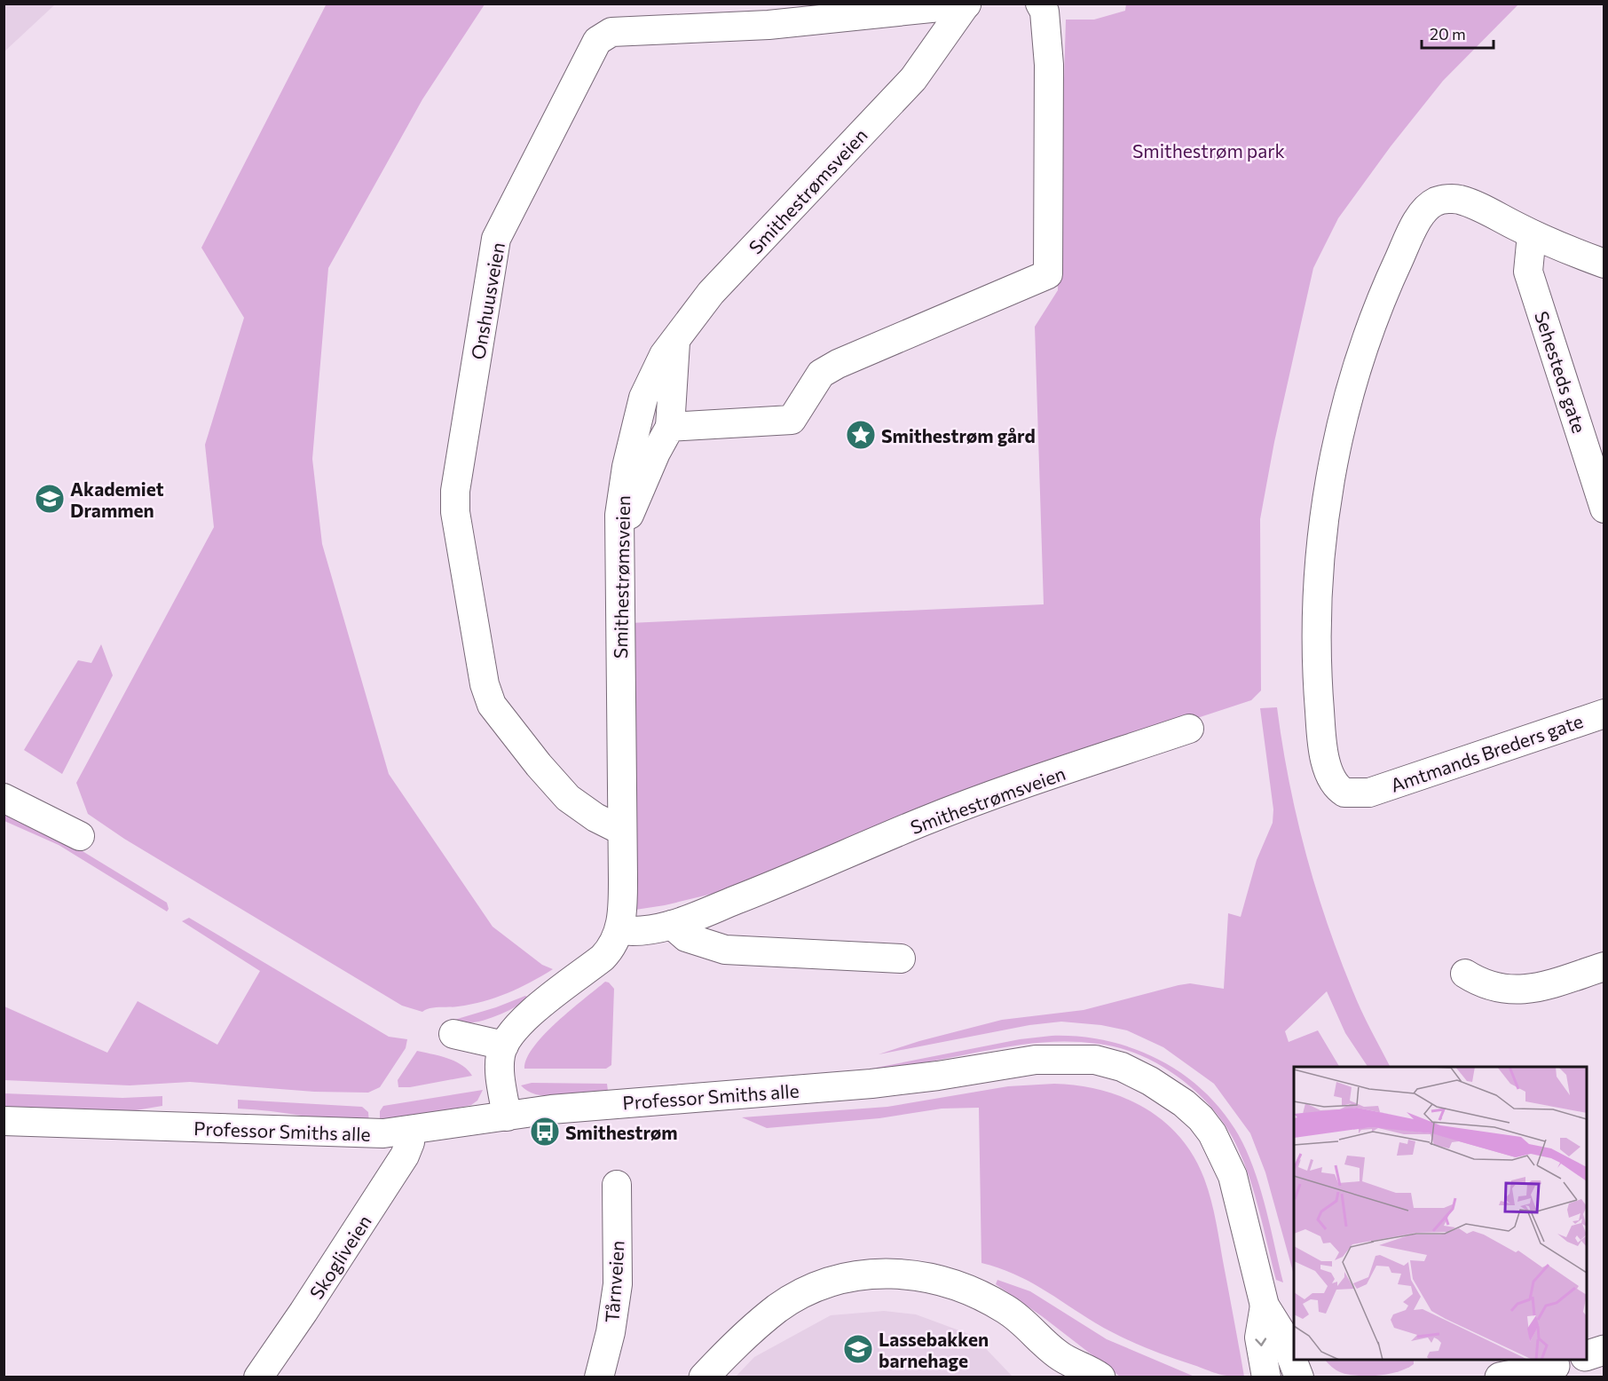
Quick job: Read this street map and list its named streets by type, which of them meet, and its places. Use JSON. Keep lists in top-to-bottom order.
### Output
{
  "streets": {
    "street": [
      "Smithestrømsveien",
      "Onshuusveien",
      "Sehesteds gate",
      "Amtmands Breders gate",
      "Professor Smiths alle",
      "Skogliveien",
      "Tårnveien"
    ]
  },
  "crossings": [
    ["Smithestrømsveien", "Onshuusveien"],
    ["Sehesteds gate", "Amtmands Breders gate"],
    ["Professor Smiths alle", "Skogliveien"]
  ],
  "parks": ["Smithestrøm park"],
  "places": {
    "place": ["Smithestrøm gård"],
    "school or university": ["Akademiet Drammen", "Lassebakken barnehage"],
    "bus stop": ["Smithestrøm"]
  },
  "scale_bar": "20 m"
}
